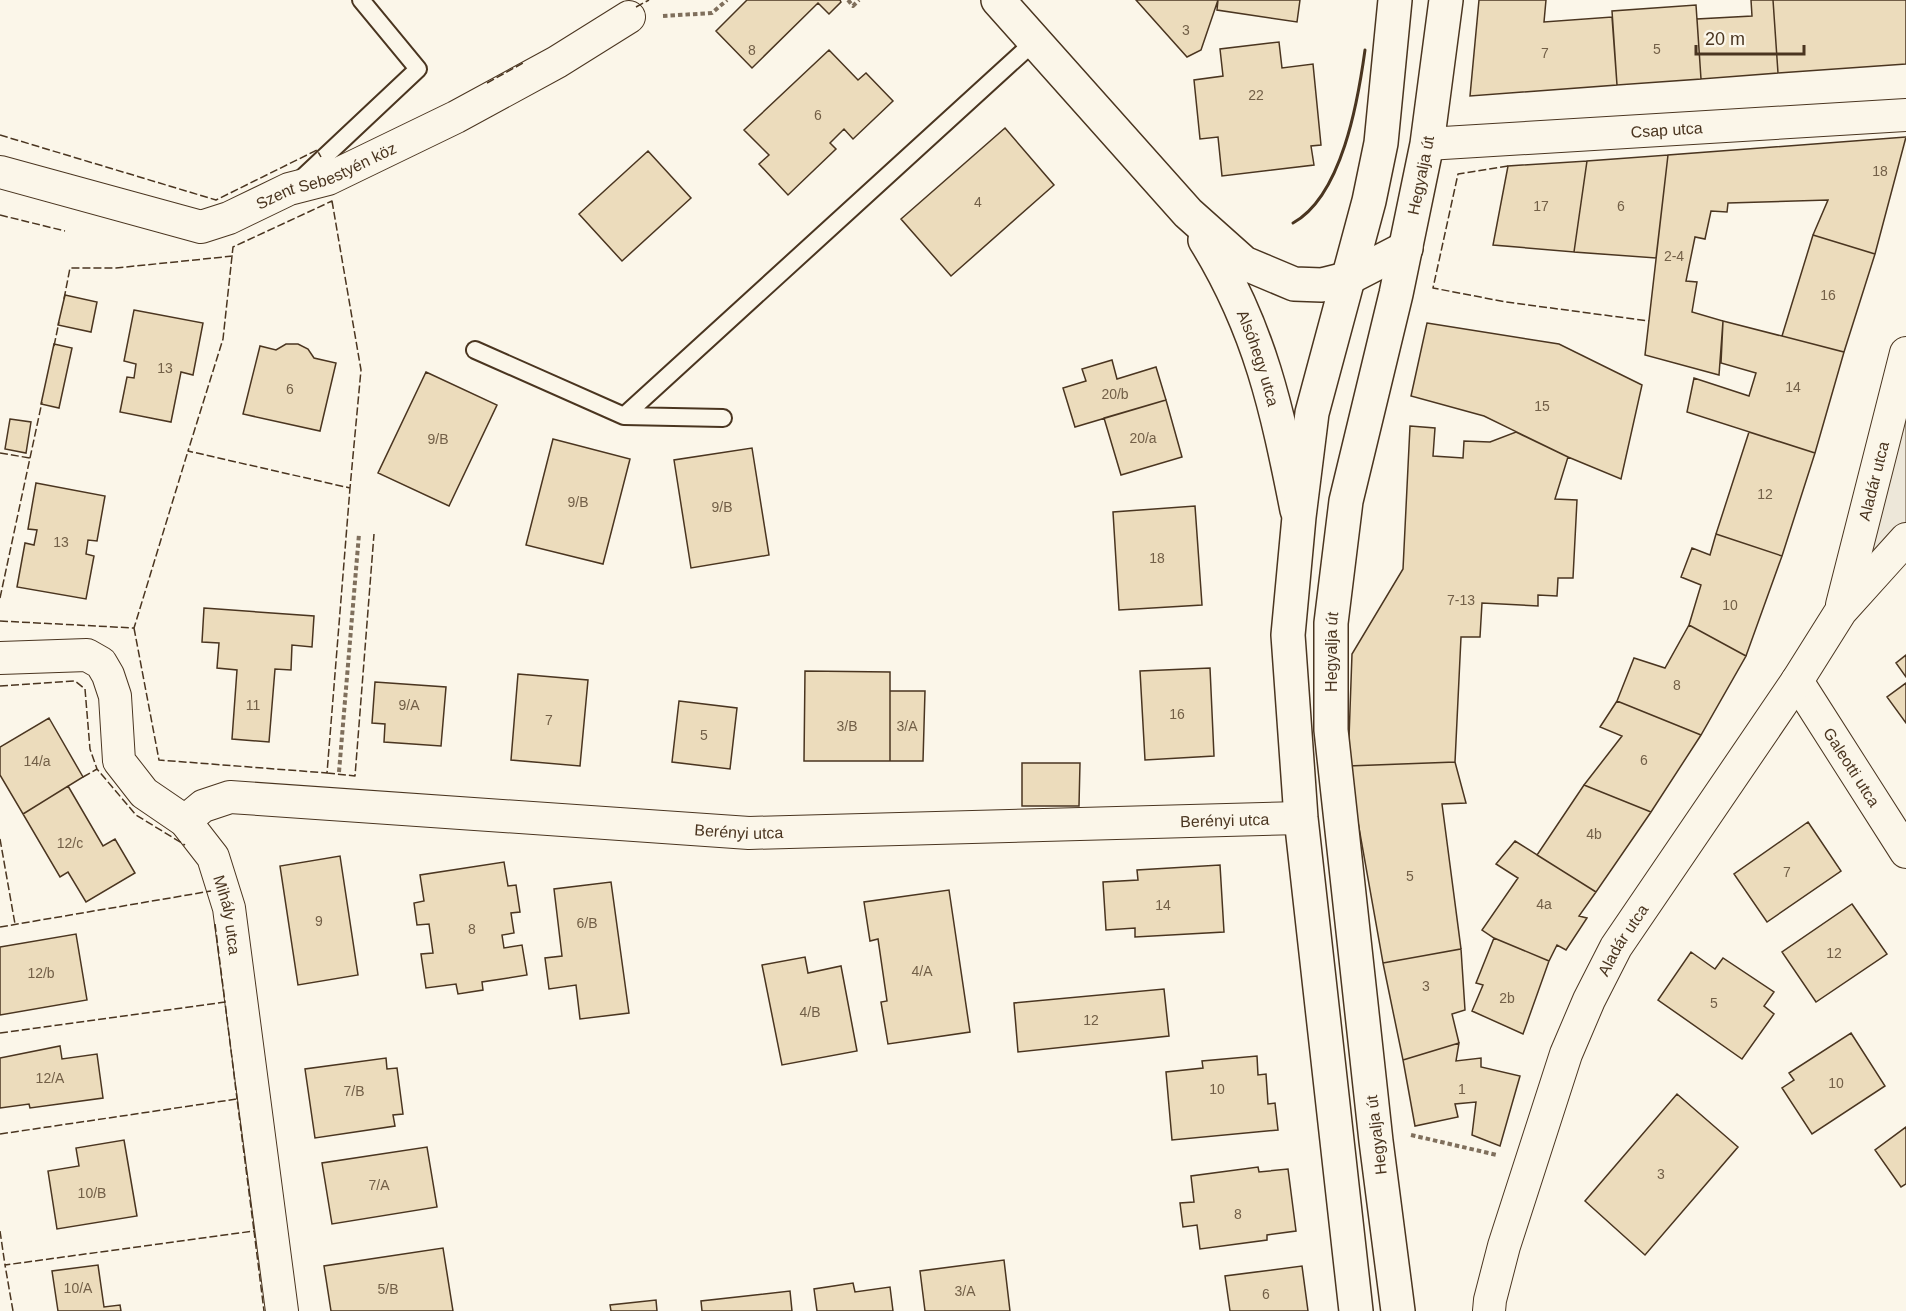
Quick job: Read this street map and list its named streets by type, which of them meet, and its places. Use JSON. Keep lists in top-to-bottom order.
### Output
{
  "streets": {
    "main road": ["Hegyalja út", "Alsóhegy utca"],
    "street": [
      "Csap utca",
      "Szent Sebestyén köz",
      "Aladár utca",
      "Galeotti utca",
      "Berényi utca",
      "Mihály utca"
    ]
  },
  "crossings": [
    ["Csap utca", "Hegyalja út"],
    ["Hegyalja út", "Alsóhegy utca"],
    ["Aladár utca", "Galeotti utca"],
    ["Berényi utca", "Mihály utca"]
  ],
  "house_numbers": [
    "3",
    "5",
    "8",
    "7",
    "22",
    "6",
    "18",
    "4",
    "17",
    "6",
    "2-4",
    "16",
    "13",
    "14",
    "6",
    "20/b",
    "15",
    "20/a",
    "9/B",
    "12",
    "9/B",
    "9/B",
    "13",
    "18",
    "7-13",
    "10",
    "8",
    "11",
    "9/A",
    "16",
    "7",
    "3/B",
    "3/A",
    "5",
    "6",
    "14/a",
    "4b",
    "12/c",
    "7",
    "5",
    "4a",
    "14",
    "9",
    "6/B",
    "8",
    "12",
    "4/A",
    "12/b",
    "3",
    "2b",
    "5",
    "4/B",
    "12",
    "12/A",
    "10",
    "10",
    "1",
    "7/B",
    "3",
    "7/A",
    "10/B",
    "8",
    "10/A",
    "5/B",
    "3/A",
    "6"
  ],
  "scale_bar": "20 m"
}
